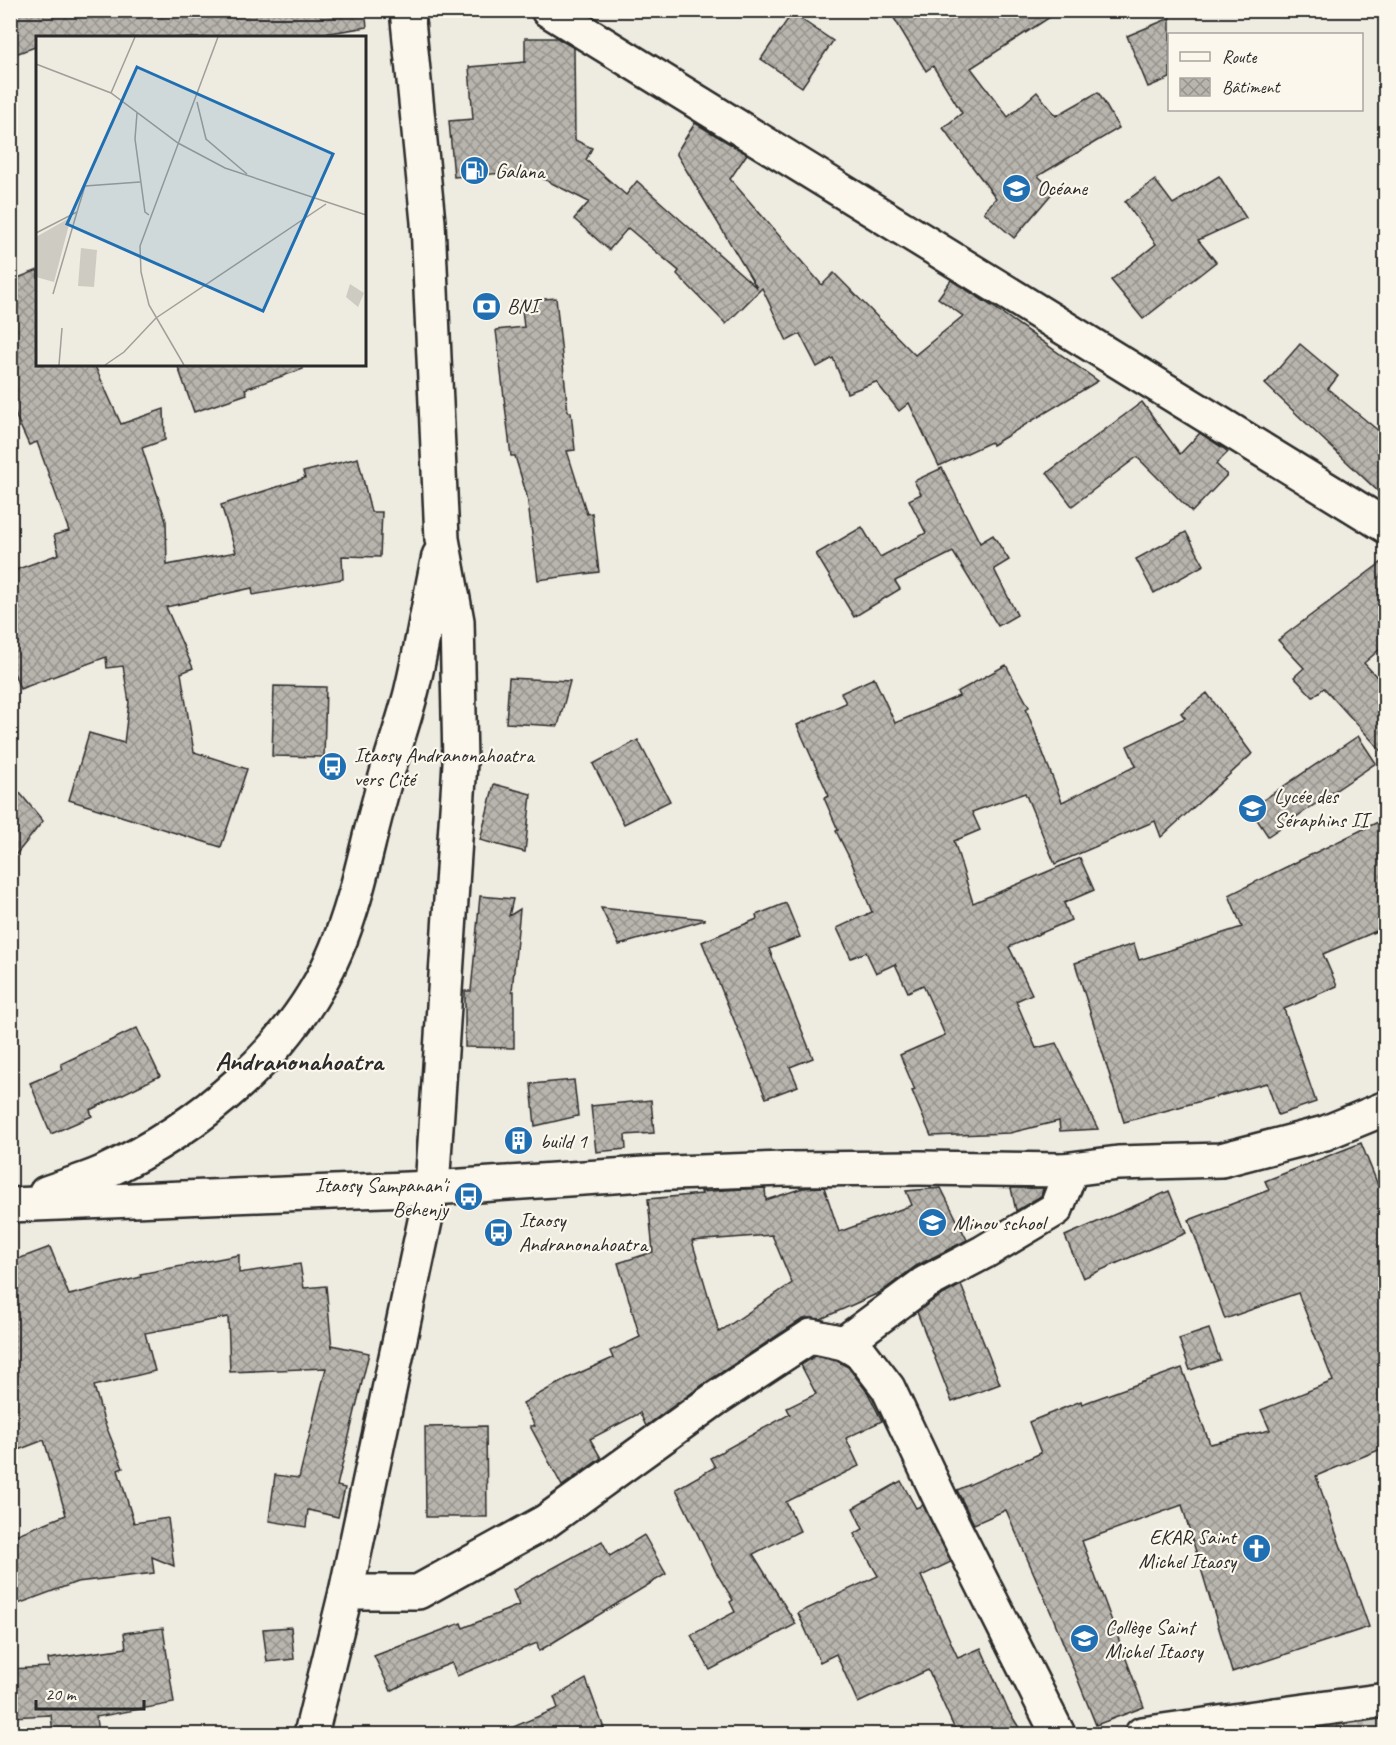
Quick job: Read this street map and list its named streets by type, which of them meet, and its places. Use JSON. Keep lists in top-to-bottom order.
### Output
{
  "districts": ["Andranonahoatra"],
  "places": {
    "fuel station": ["Galana"],
    "school or university": [
      "Océane",
      "Lycée des Séraphins II",
      "Minou school",
      "Collège Saint Michel Itaosy"
    ],
    "bank": ["BNI"],
    "bus stop": ["Itaosy Andranonahoatra vers Cité", "Itaosy Sampanan'i Behenjy", "Itaosy Andranonahoatra"],
    "building": ["build 1"],
    "church": ["EKAR Saint Michel Itaosy"]
  },
  "legend": ["Route", "Bâtiment"],
  "scale_bar": "20 m"
}
